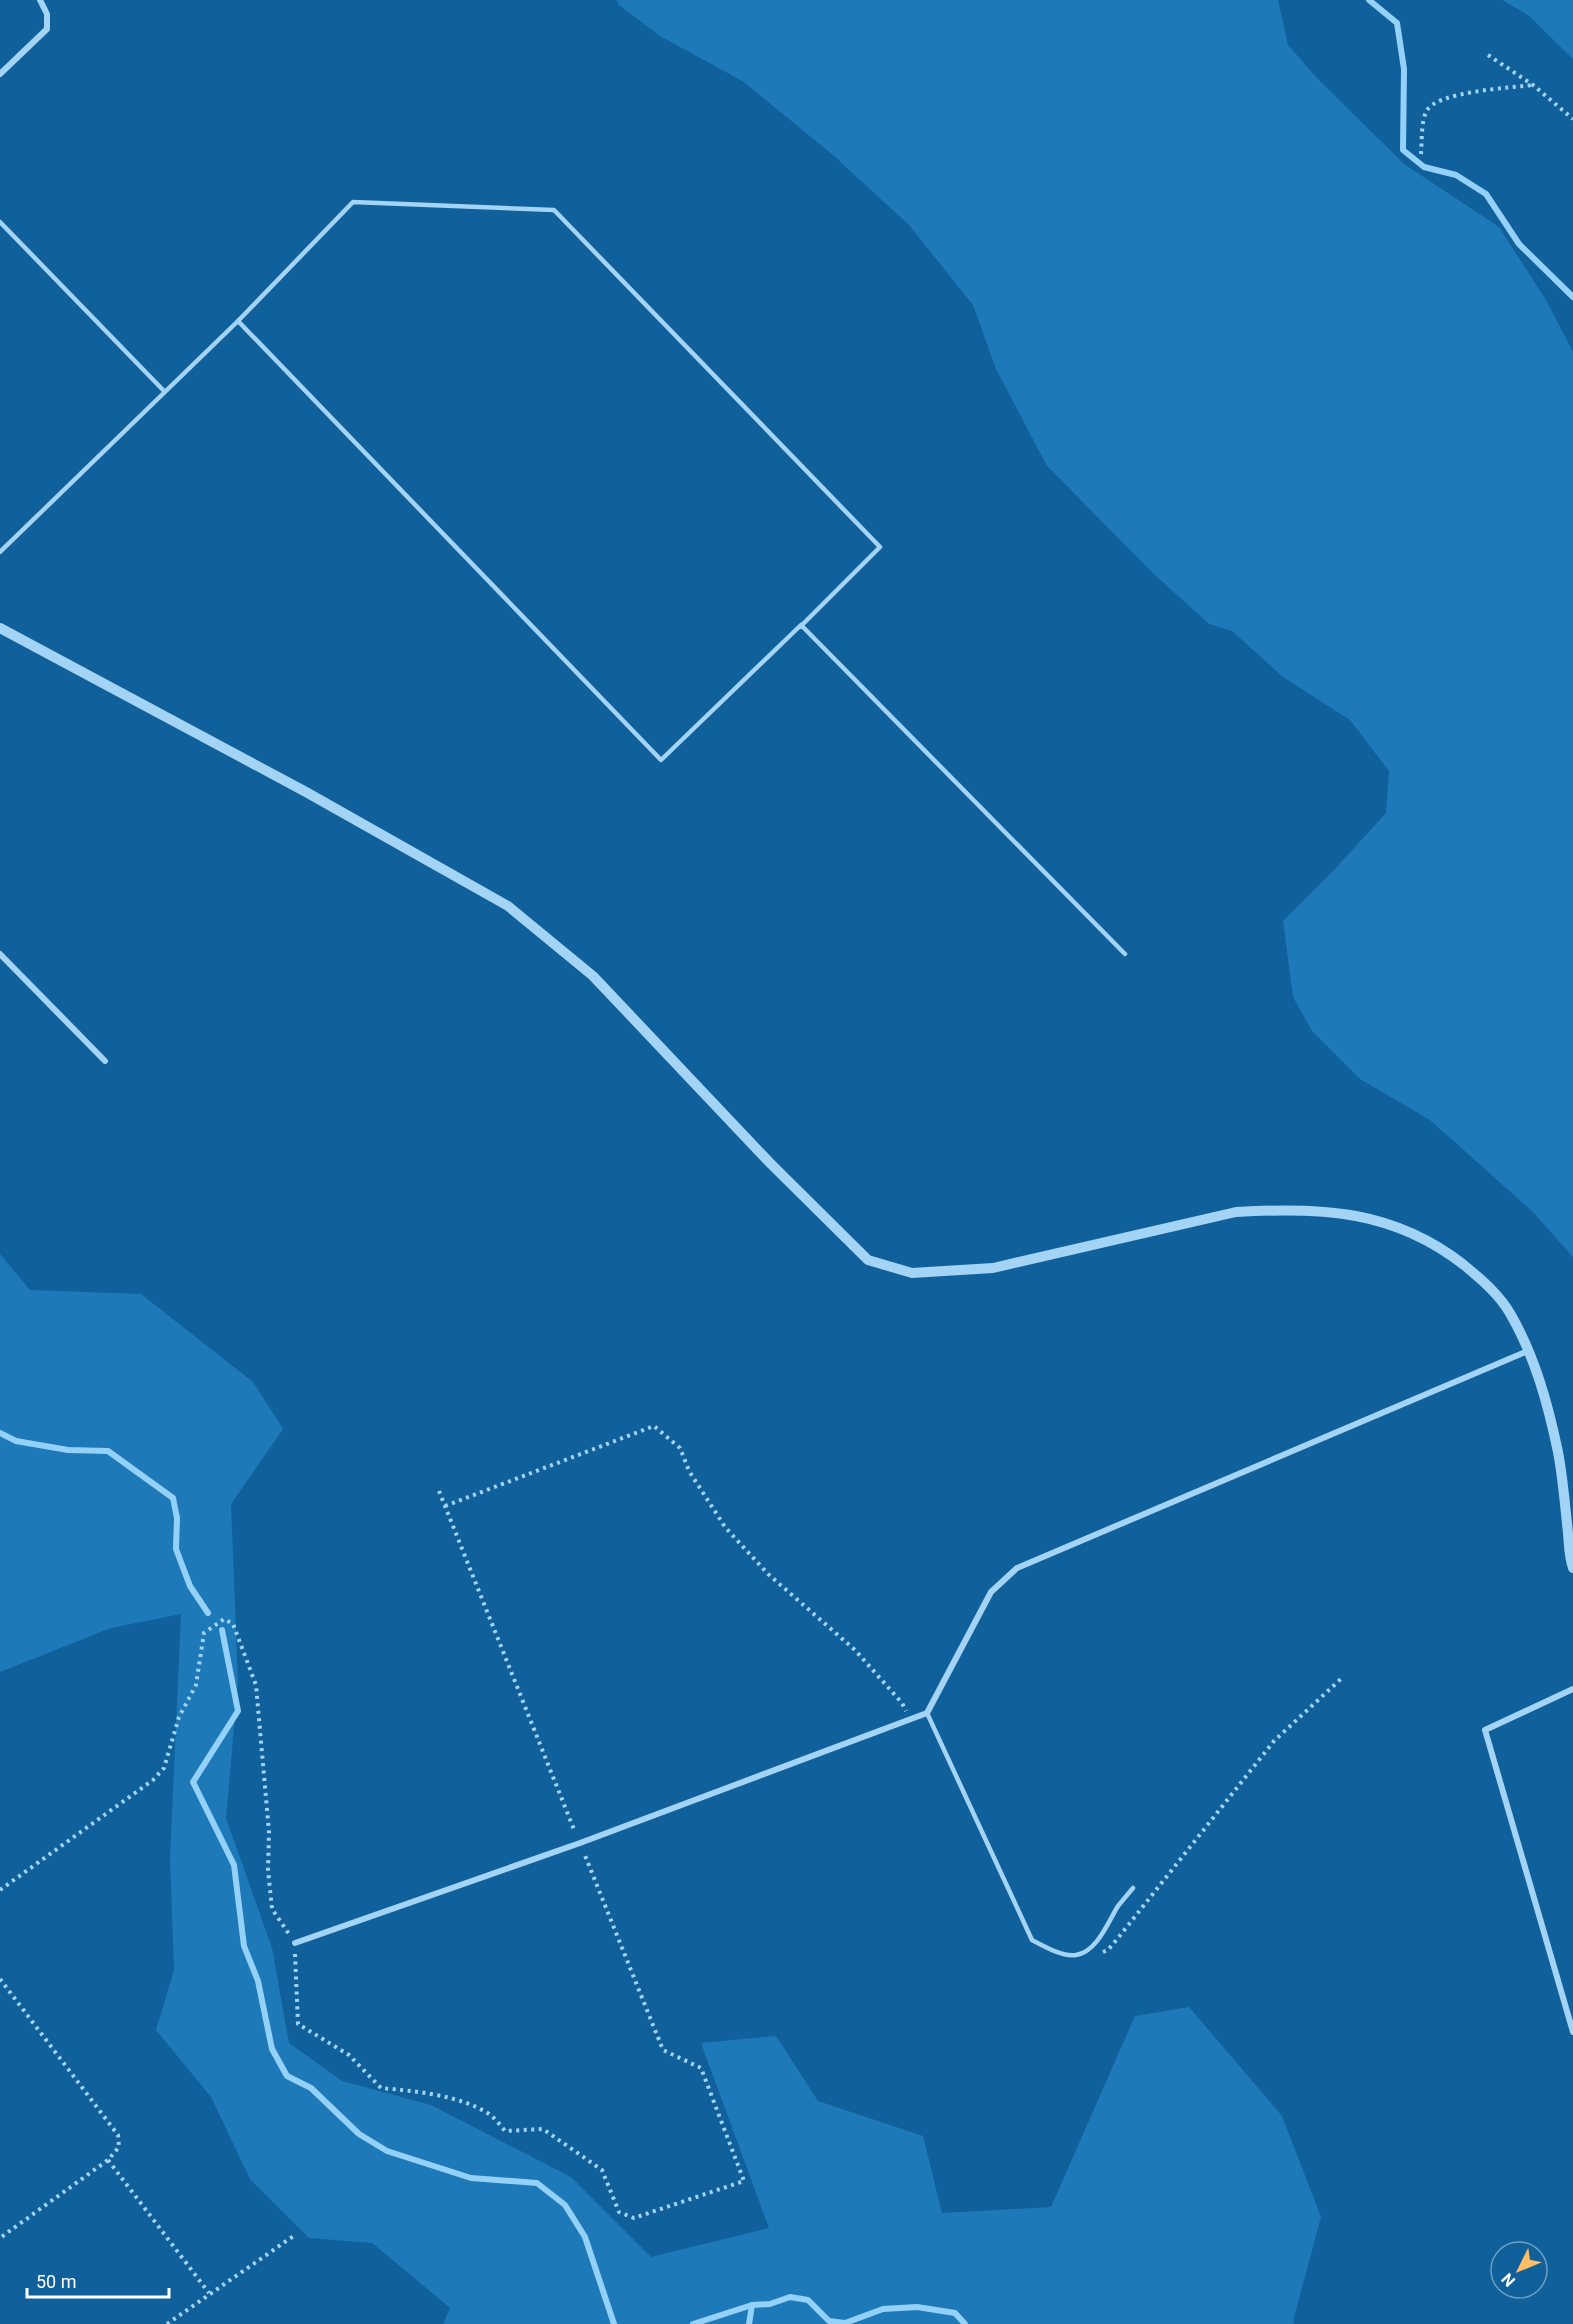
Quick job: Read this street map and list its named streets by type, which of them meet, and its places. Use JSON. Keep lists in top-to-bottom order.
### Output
{
  "scale_bar": "50 m",
  "north": "bottom left"
}
